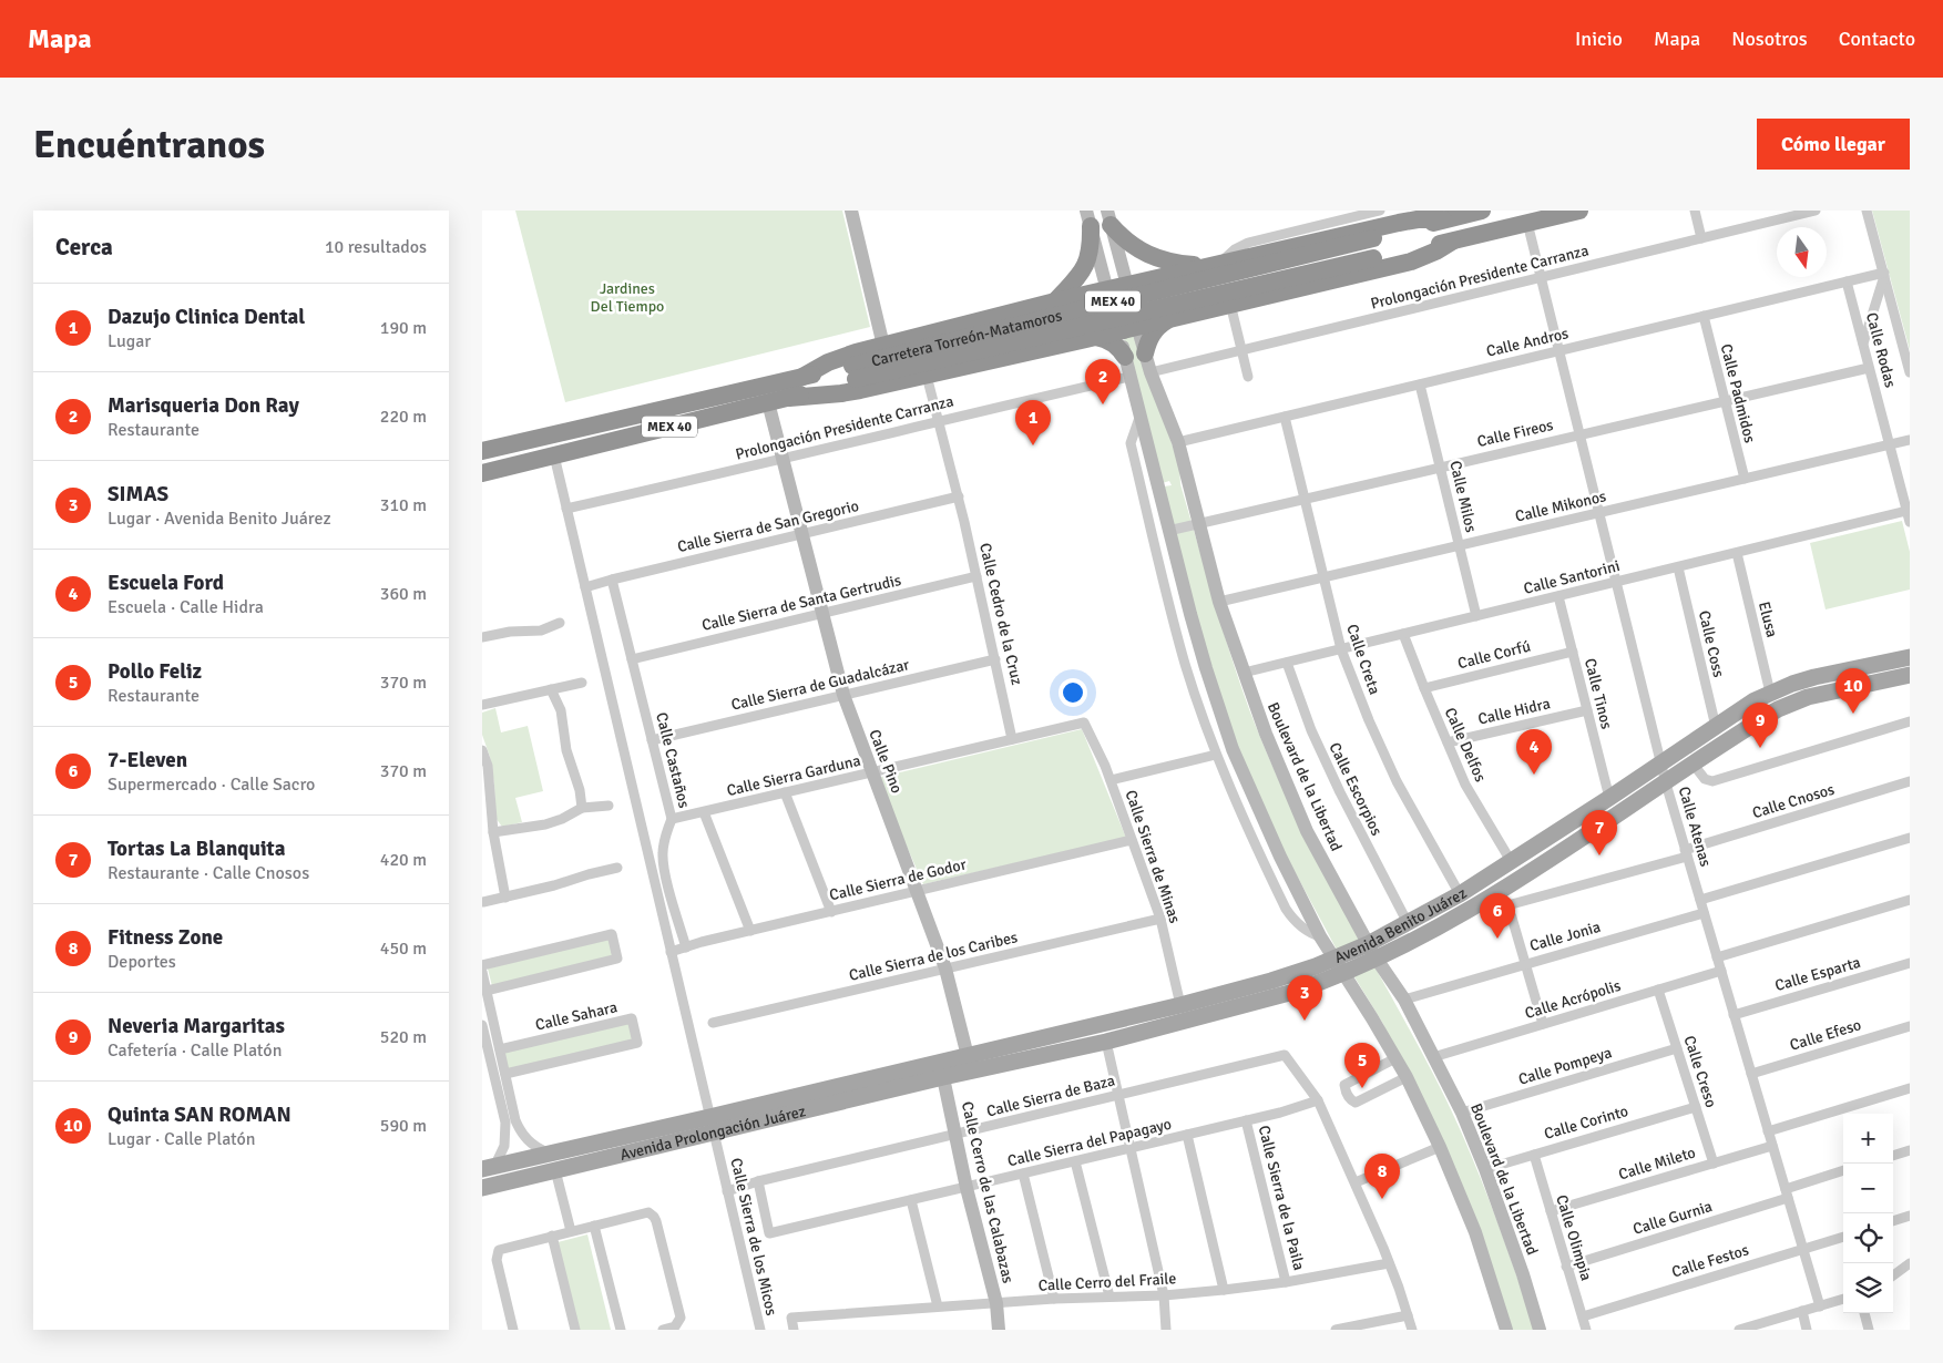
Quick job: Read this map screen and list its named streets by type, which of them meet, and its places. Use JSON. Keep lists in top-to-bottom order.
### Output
{
  "streets": {
    "highway": ["MEX 40", "Carretera Torreón-Matamoros"],
    "main road": [
      "Calle Pino",
      "Boulevard de la Libertad",
      "Avenida Benito Juárez",
      "Avenida Prolongación Juárez",
      "Calle Cerro de las Calabazas"
    ],
    "street": [
      "Prolongación Presidente Carranza",
      "Calle Andros",
      "Calle Rodas",
      "Calle Padmidos",
      "Calle Fireos",
      "Calle Milos",
      "Calle Mikonos",
      "Calle Sierra de San Gregorio",
      "Calle Santorini",
      "Calle Sierra de Santa Gertrudis",
      "Calle Cedro de la Cruz",
      "Elusa",
      "Calle Coss",
      "Calle Corfú",
      "Calle Creta",
      "Calle Sierra de Guadalcázar",
      "Calle Tinos",
      "Calle Hidra",
      "Calle Delfos",
      "Calle Castaños",
      "Calle Sierra Garduna",
      "Calle Escorpios",
      "Calle Cnosos",
      "Calle Atenas",
      "Calle Sierra de Minas",
      "Calle Sierra de Godor",
      "Calle Jonia",
      "Calle Sierra de los Caribes",
      "Calle Esparta",
      "Calle Acrópolis",
      "Calle Sahara",
      "Calle Efeso",
      "Calle Pompeya",
      "Calle Creso",
      "Calle Sierra de Baza",
      "Calle Corinto",
      "Calle Sierra del Papagayo",
      "Calle Mileto",
      "Calle Sierra de la Paila",
      "Calle Gurnia",
      "Calle Sierra de los Micos",
      "Calle Olimpia",
      "Calle Festos",
      "Calle Cerro del Fraile"
    ]
  },
  "crossings": [
    ["Prolongación Presidente Carranza", "Calle Cedro de la Cruz"],
    ["Prolongación Presidente Carranza", "Calle Pino"],
    ["Prolongación Presidente Carranza", "Boulevard de la Libertad"],
    ["Prolongación Presidente Carranza", "Calle Atenas"],
    ["Prolongación Presidente Carranza", "Calle Sierra de los Micos"],
    ["MEX 40", "Carretera Torreón-Matamoros"],
    ["MEX 40", "Calle Pino"],
    ["MEX 40", "Calle Atenas"],
    ["MEX 40", "Calle Sierra de los Micos"],
    ["Calle Andros", "Calle Rodas"],
    ["Calle Andros", "Calle Padmidos"],
    ["Calle Andros", "Calle Milos"],
    ["Calle Andros", "Calle Creta"],
    ["Calle Andros", "Boulevard de la Libertad"],
    ["Calle Andros", "Calle Atenas"],
    ["Calle Rodas", "Calle Fireos"],
    ["Calle Rodas", "Calle Mikonos"],
    ["Calle Rodas", "Calle Santorini"],
    ["Calle Padmidos", "Calle Fireos"],
    ["Calle Padmidos", "Calle Mikonos"],
    ["Calle Fireos", "Calle Milos"],
    ["Calle Fireos", "Calle Creta"],
    ["Calle Fireos", "Boulevard de la Libertad"],
    ["Calle Fireos", "Calle Atenas"],
    ["Calle Milos", "Calle Mikonos"],
    ["Calle Milos", "Calle Santorini"],
    ["Calle Mikonos", "Calle Creta"],
    ["Calle Mikonos", "Boulevard de la Libertad"],
    ["Calle Mikonos", "Calle Atenas"],
    ["Calle Sierra de San Gregorio", "Calle Cedro de la Cruz"],
    ["Calle Sierra de San Gregorio", "Calle Castaños"],
    ["Calle Sierra de San Gregorio", "Calle Pino"],
    ["Calle Sierra de San Gregorio", "Calle Sierra de los Micos"],
    ["Calle Santorini", "Elusa"],
    ["Calle Santorini", "Calle Coss"],
    ["Calle Santorini", "Calle Creta"],
    ["Calle Santorini", "Calle Tinos"],
    ["Calle Santorini", "Calle Delfos"],
    ["Calle Santorini", "Boulevard de la Libertad"],
    ["Calle Santorini", "Calle Escorpios"],
    ["Calle Santorini", "Calle Atenas"],
    ["Calle Sierra de Santa Gertrudis", "Calle Cedro de la Cruz"],
    ["Calle Sierra de Santa Gertrudis", "Calle Castaños"],
    ["Calle Sierra de Santa Gertrudis", "Calle Pino"],
    ["Calle Cedro de la Cruz", "Calle Sierra de Guadalcázar"],
    ["Calle Cedro de la Cruz", "Calle Sierra Garduna"],
    ["Elusa", "Avenida Benito Juárez"],
    ["Calle Coss", "Avenida Benito Juárez"],
    ["Calle Corfú", "Calle Tinos"],
    ["Calle Corfú", "Calle Delfos"],
    ["Calle Creta", "Avenida Benito Juárez"],
    ["Calle Sierra de Guadalcázar", "Calle Castaños"],
    ["Calle Sierra de Guadalcázar", "Calle Pino"],
    ["Calle Tinos", "Calle Hidra"],
    ["Calle Tinos", "Avenida Benito Juárez"],
    ["Calle Hidra", "Calle Delfos"],
    ["Calle Delfos", "Avenida Benito Juárez"],
    ["Calle Castaños", "Calle Sierra Garduna"],
    ["Calle Castaños", "Calle Sierra de Godor"],
    ["Calle Pino", "Calle Sierra Garduna"],
    ["Calle Pino", "Calle Sierra de Godor"],
    ["Calle Pino", "Avenida Benito Juárez"],
    ["Calle Pino", "Calle Sierra de los Caribes"],
    ["Calle Sierra Garduna", "Calle Sierra de Minas"],
    ["Boulevard de la Libertad", "Avenida Benito Juárez"],
    ["Boulevard de la Libertad", "Calle Jonia"],
    ["Boulevard de la Libertad", "Calle Acrópolis"],
    ["Boulevard de la Libertad", "Calle Pompeya"],
    ["Boulevard de la Libertad", "Calle Corinto"],
    ["Calle Escorpios", "Avenida Benito Juárez"],
    ["Calle Cnosos", "Calle Atenas"],
    ["Calle Cnosos", "Avenida Benito Juárez"],
    ["Calle Atenas", "Avenida Benito Juárez"],
    ["Calle Atenas", "Calle Jonia"],
    ["Calle Atenas", "Calle Esparta"],
    ["Calle Atenas", "Calle Acrópolis"],
    ["Calle Atenas", "Calle Efeso"],
    ["Calle Atenas", "Calle Mileto"],
    ["Calle Atenas", "Calle Gurnia"],
    ["Calle Atenas", "Calle Festos"],
    ["Calle Sierra de Minas", "Calle Sierra de Godor"],
    ["Calle Sierra de Minas", "Avenida Benito Juárez"],
    ["Calle Sierra de Minas", "Calle Sierra de los Caribes"],
    ["Calle Sierra de Godor", "Calle Sierra de los Micos"],
    ["Avenida Benito Juárez", "Avenida Prolongación Juárez"],
    ["Avenida Benito Juárez", "Calle Cerro de las Calabazas"],
    ["Calle Acrópolis", "Calle Creso"],
    ["Calle Pompeya", "Calle Creso"],
    ["Calle Creso", "Calle Corinto"],
    ["Calle Creso", "Calle Mileto"],
    ["Calle Sierra de Baza", "Calle Sierra del Papagayo"],
    ["Calle Sierra de Baza", "Calle Cerro de las Calabazas"],
    ["Calle Sierra de Baza", "Calle Sierra de los Micos"],
    ["Calle Corinto", "Calle Olimpia"],
    ["Avenida Prolongación Juárez", "Calle Cerro de las Calabazas"],
    ["Avenida Prolongación Juárez", "Calle Sierra de los Micos"],
    ["Calle Sierra del Papagayo", "Calle Cerro de las Calabazas"],
    ["Calle Sierra del Papagayo", "Calle Sierra de la Paila"],
    ["Calle Mileto", "Calle Olimpia"],
    ["Calle Cerro de las Calabazas", "Calle Cerro del Fraile"],
    ["Calle Sierra de la Paila", "Calle Cerro del Fraile"],
    ["Calle Gurnia", "Calle Olimpia"],
    ["Calle Olimpia", "Calle Festos"]
  ],
  "parks": ["Jardines Del Tiempo"],
  "north": "bottom",
  "page": {
    "header": "Mapa",
    "nav": [
      "Inicio",
      "Mapa",
      "Nosotros",
      "Contacto"
    ],
    "buttons": "Cómo llegar",
    "title": "Encuéntranos",
    "heading": ["Cerca", "10 resultados"],
    "list": [
      {
        "mark": "1",
        "name": "Dazujo Clinica Dental",
        "note": "Lugar",
        "value": "190 m"
      },
      {
        "mark": "2",
        "name": "Marisqueria Don Ray",
        "note": "Restaurante",
        "value": "220 m"
      },
      {
        "mark": "3",
        "name": "SIMAS",
        "note": "Lugar · Avenida Benito Juárez",
        "value": "310 m"
      },
      {
        "mark": "4",
        "name": "Escuela Ford",
        "note": "Escuela · Calle Hidra",
        "value": "360 m"
      },
      {
        "mark": "5",
        "name": "Pollo Feliz",
        "note": "Restaurante",
        "value": "370 m"
      },
      {
        "mark": "6",
        "name": "7-Eleven",
        "note": "Supermercado · Calle Sacro",
        "value": "370 m"
      },
      {
        "mark": "7",
        "name": "Tortas La Blanquita",
        "note": "Restaurante · Calle Cnosos",
        "value": "420 m"
      },
      {
        "mark": "8",
        "name": "Fitness Zone",
        "note": "Deportes",
        "value": "450 m"
      },
      {
        "mark": "9",
        "name": "Neveria Margaritas",
        "note": "Cafetería · Calle Platón",
        "value": "520 m"
      },
      {
        "mark": "10",
        "name": "Quinta SAN ROMAN",
        "note": "Lugar · Calle Platón",
        "value": "590 m"
      }
    ],
    "pins": [
      "2",
      "1",
      "10",
      "9",
      "4",
      "7",
      "6",
      "3",
      "5",
      "8"
    ],
    "map_buttons": ["+", "−"]
  }
}
